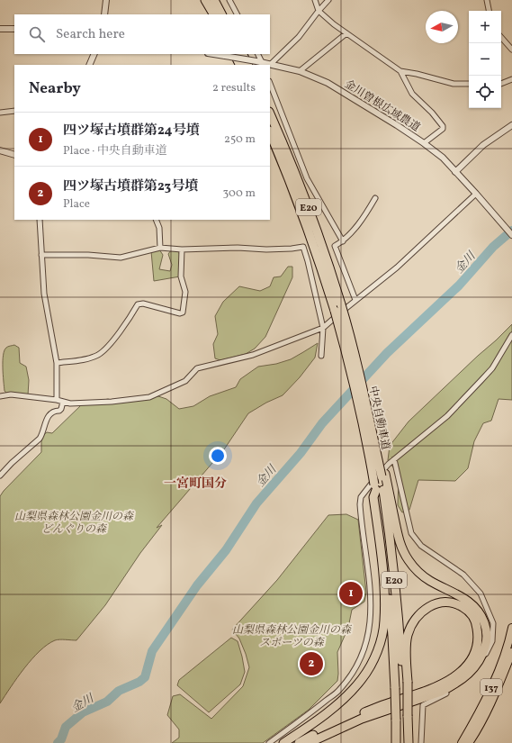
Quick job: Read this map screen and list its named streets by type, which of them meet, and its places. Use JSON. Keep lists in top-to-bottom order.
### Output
{
  "streets": {
    "highway": ["E20", "中央自動車道", "137"],
    "street": ["金川曽根広域農道"]
  },
  "districts": ["一宮町国分"],
  "water": ["金川"],
  "parks": ["山梨県森林公園金川の森 どんぐりの森", "山梨県森林公園金川の森 スポーツの森"],
  "north": "left",
  "page": {
    "map_buttons": ["+", "−"],
    "search": "Search here",
    "heading": ["Nearby", "2 results"],
    "list": [
      {
        "mark": "1",
        "name": "四ツ塚古墳群第24号墳",
        "note": "Place · 中央自動車道",
        "value": "250 m"
      },
      {
        "mark": "2",
        "name": "四ツ塚古墳群第23号墳",
        "note": "Place",
        "value": "300 m"
      }
    ],
    "pins": ["1", "2"]
  }
}
